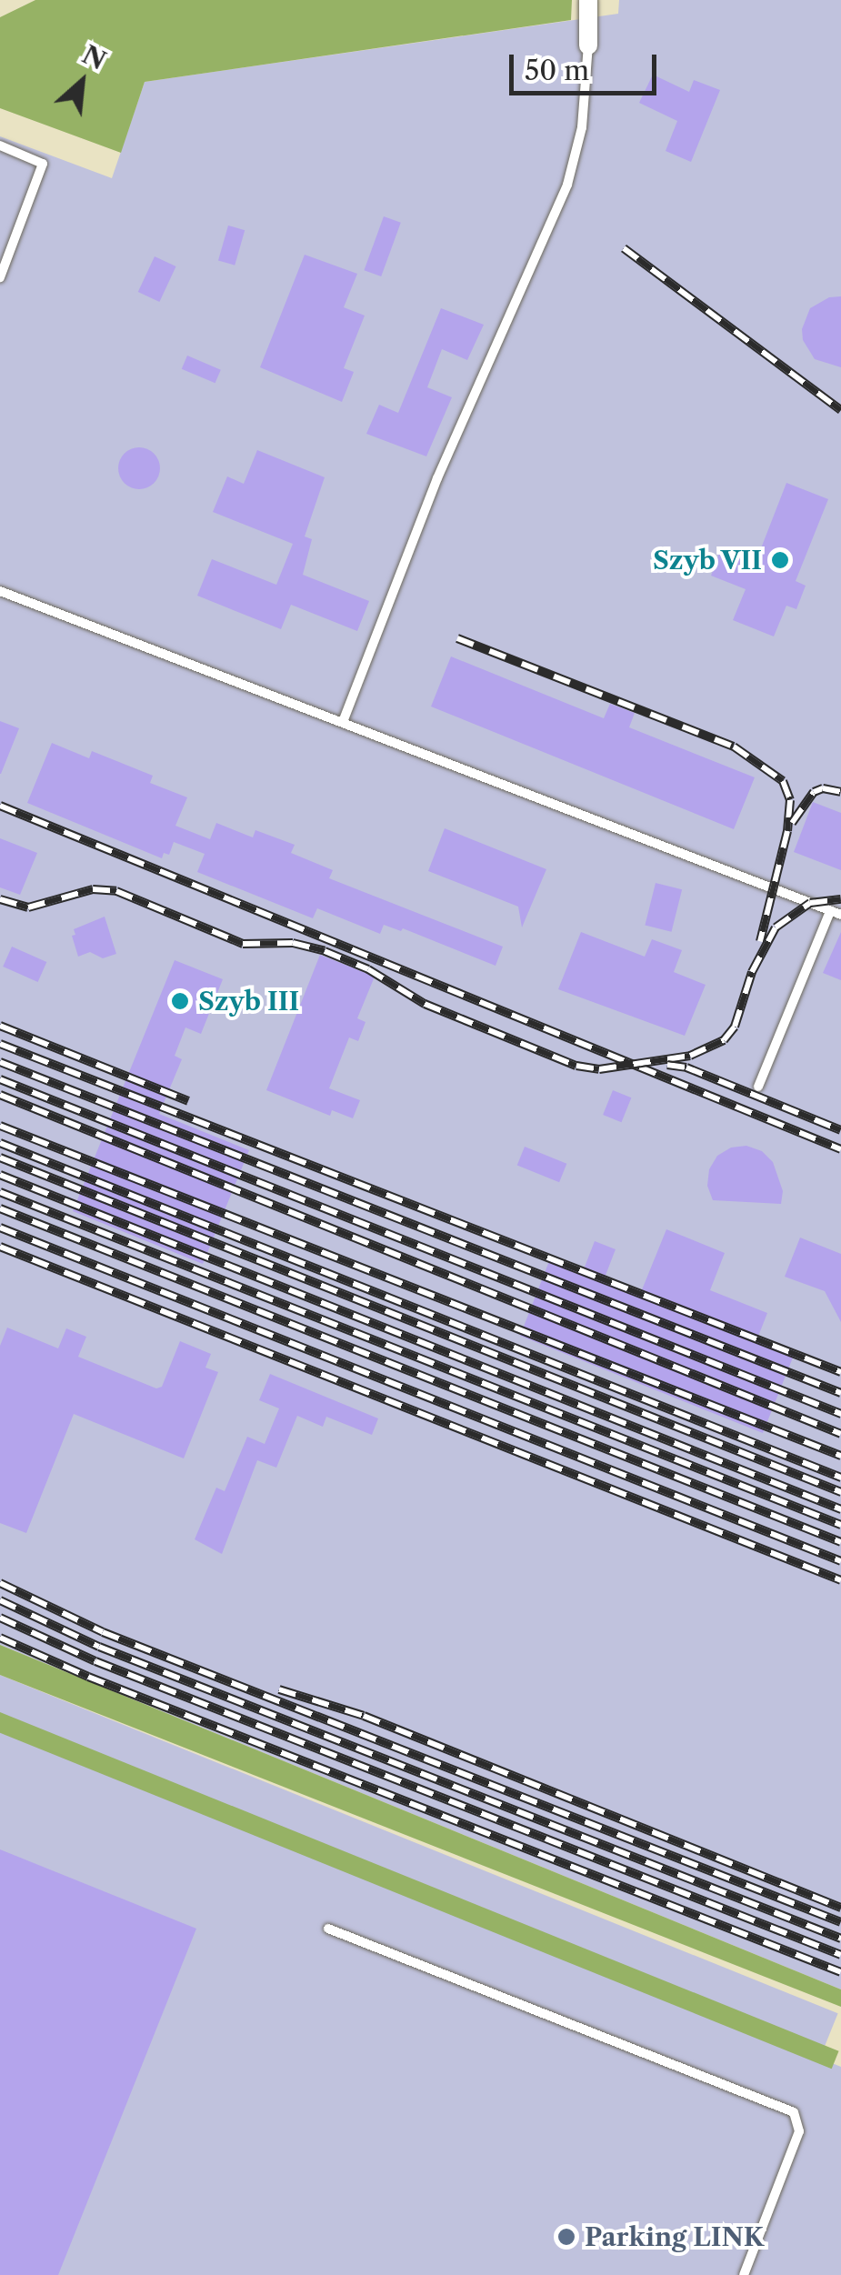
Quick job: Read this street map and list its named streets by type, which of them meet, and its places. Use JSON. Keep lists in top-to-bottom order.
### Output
{
  "places": ["Szyb VII", "Szyb III", "Parking LINK"],
  "scale_bar": "50 m",
  "north": "top right"
}
